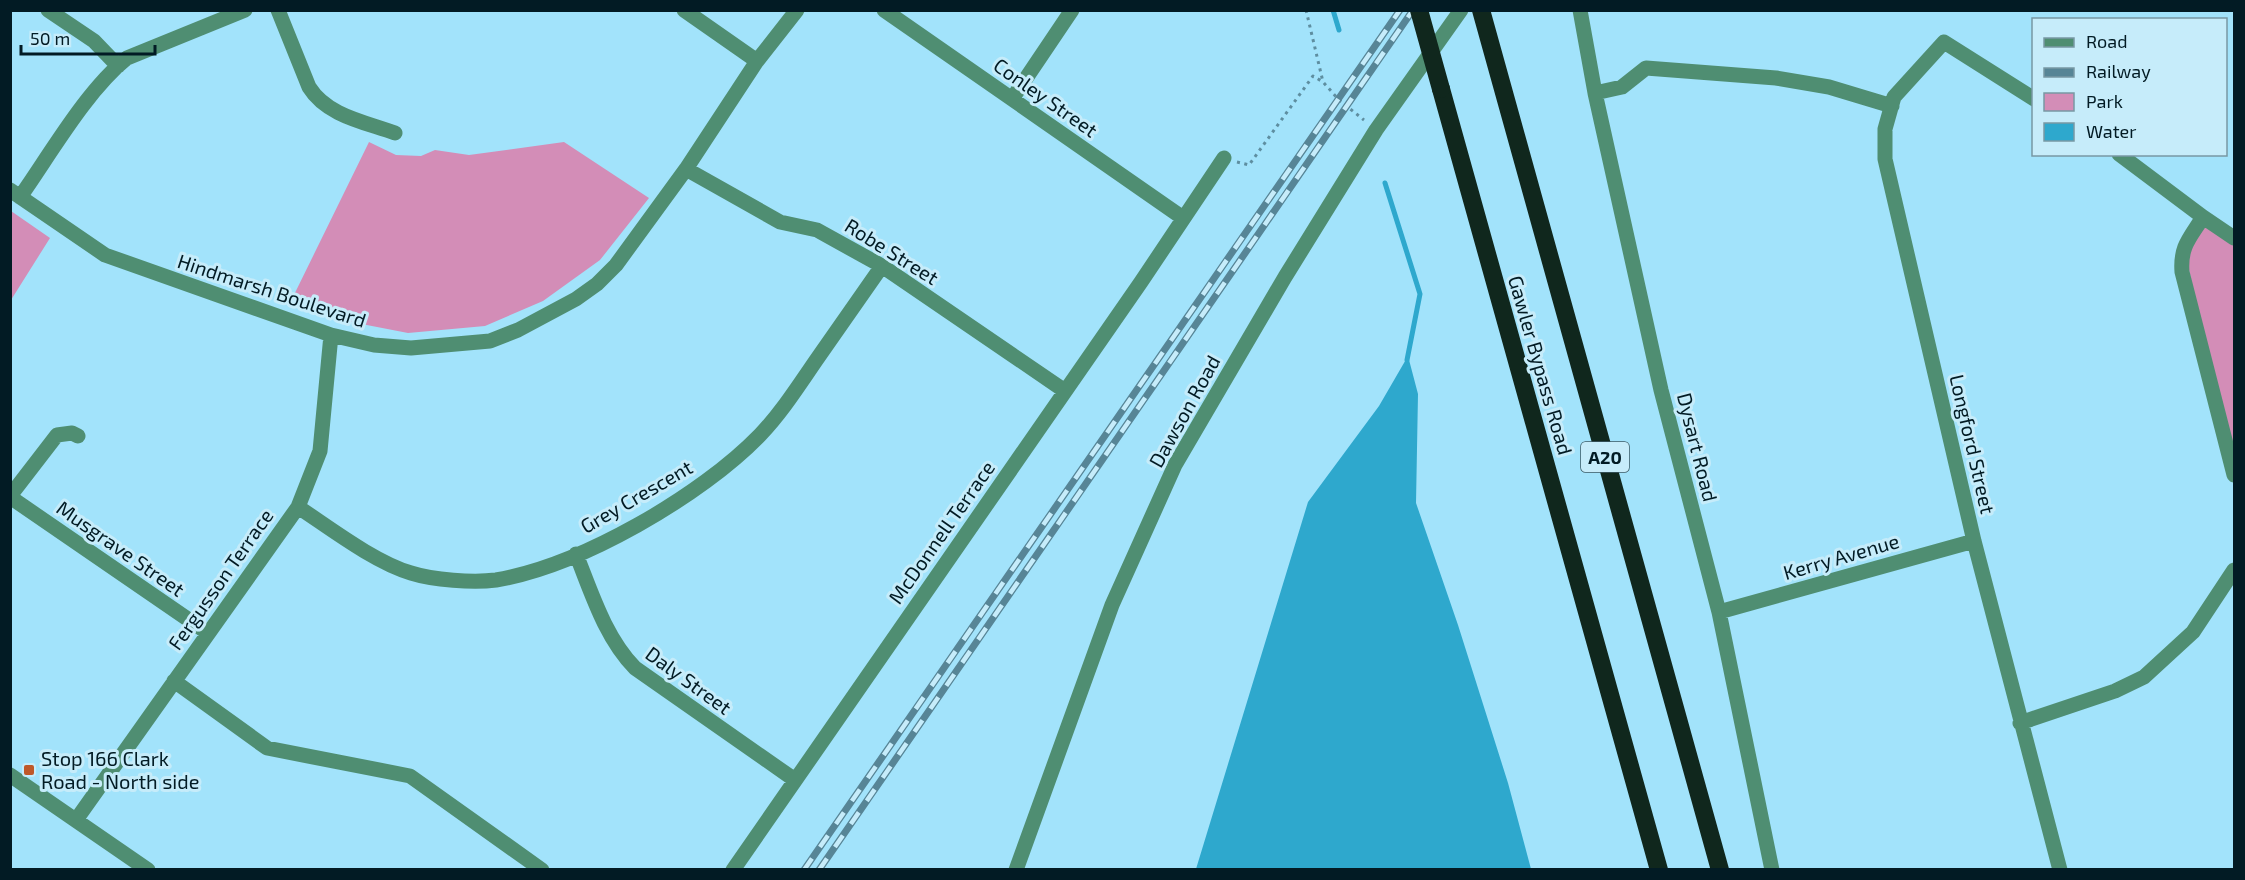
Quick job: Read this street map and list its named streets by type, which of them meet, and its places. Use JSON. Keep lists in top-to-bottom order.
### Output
{
  "streets": {
    "highway": ["Gawler Bypass Road", "A20"],
    "street": [
      "Conley Street",
      "Robe Street",
      "Hindmarsh Boulevard",
      "Dawson Road",
      "Longford Street",
      "Dysart Road",
      "Grey Crescent",
      "McDonnell Terrace",
      "Musgrave Street",
      "Kerry Avenue",
      "Fergusson Terrace",
      "Daly Street"
    ]
  },
  "crossings": [
    ["Conley Street", "McDonnell Terrace"],
    ["Robe Street", "Hindmarsh Boulevard"],
    ["Robe Street", "Grey Crescent"],
    ["Robe Street", "McDonnell Terrace"],
    ["Hindmarsh Boulevard", "Fergusson Terrace"],
    ["Longford Street", "Kerry Avenue"],
    ["Dysart Road", "Kerry Avenue"],
    ["Grey Crescent", "Fergusson Terrace"],
    ["Grey Crescent", "Daly Street"],
    ["McDonnell Terrace", "Daly Street"],
    ["Musgrave Street", "Fergusson Terrace"]
  ],
  "places": {
    "transit": ["Stop 166 Clark Road - North side"]
  },
  "legend": [
    "Road",
    "Railway",
    "Park",
    "Water"
  ],
  "scale_bar": "50 m"
}
